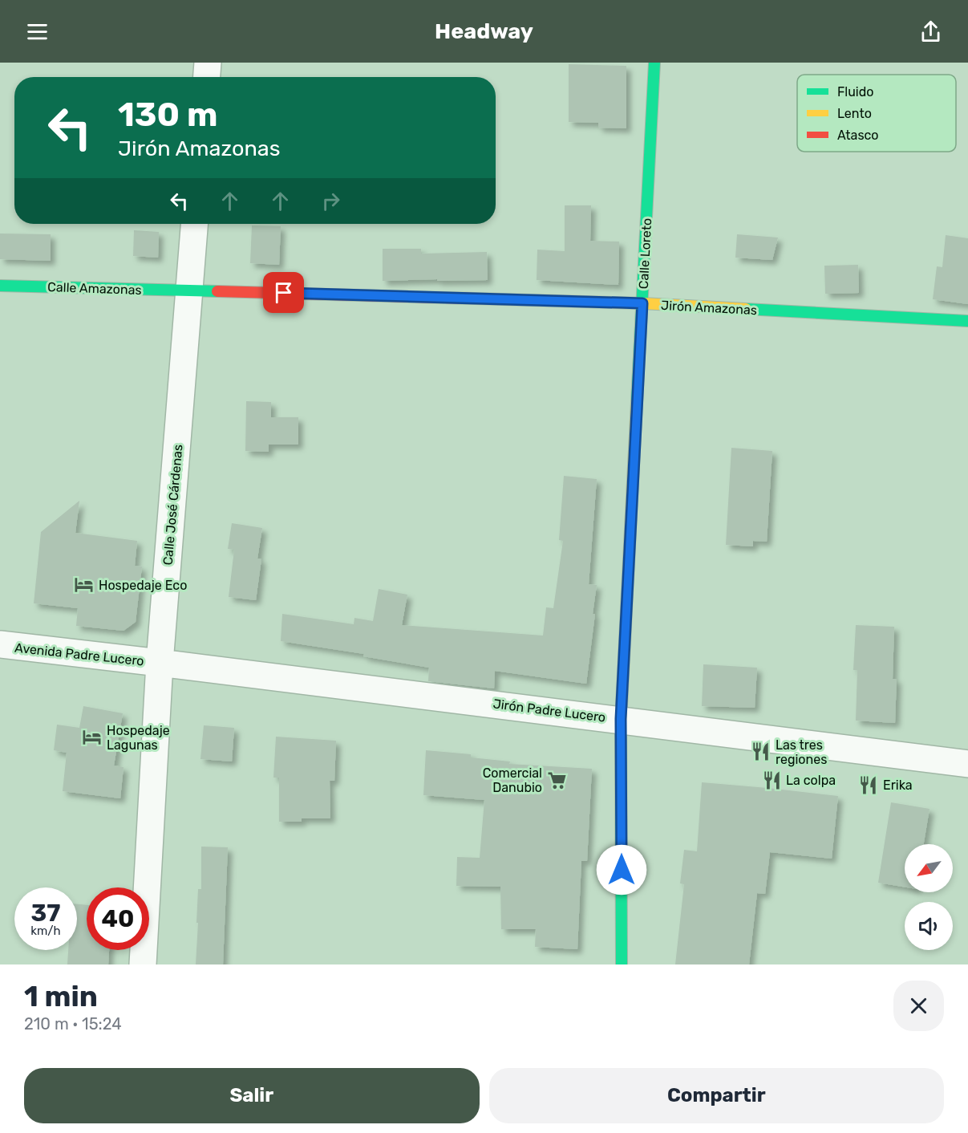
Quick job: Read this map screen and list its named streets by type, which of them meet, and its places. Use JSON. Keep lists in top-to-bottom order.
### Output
{
  "streets": {
    "street": [
      "Calle Loreto",
      "Calle Amazonas",
      "Jirón Amazonas",
      "Calle José Cárdenas",
      "Avenida Padre Lucero",
      "Jirón Padre Lucero"
    ]
  },
  "crossings": [
    ["Calle Loreto", "Jirón Amazonas"],
    ["Calle Loreto", "Jirón Padre Lucero"],
    ["Calle Amazonas", "Jirón Amazonas"],
    ["Calle Amazonas", "Calle José Cárdenas"],
    ["Jirón Amazonas", "Calle José Cárdenas"],
    ["Calle José Cárdenas", "Avenida Padre Lucero"],
    ["Calle José Cárdenas", "Jirón Padre Lucero"],
    ["Avenida Padre Lucero", "Jirón Padre Lucero"]
  ],
  "places": {
    "hotel": ["Hospedaje Eco", "Hospedaje Lagunas"],
    "restaurant": ["Las tres regiones", "La colpa", "Erika"],
    "supermarket": ["Comercial Danubio"]
  },
  "legend": ["Fluido", "Lento", "Atasco"],
  "north": "bottom left",
  "page": {
    "header": "Headway",
    "turn": ["130 m", "Jirón Amazonas"],
    "speed": "37 km/h",
    "limit": "40",
    "heading": ["1 min", "210 m · 15:24"],
    "buttons": ["Salir", "Compartir"]
  }
}
